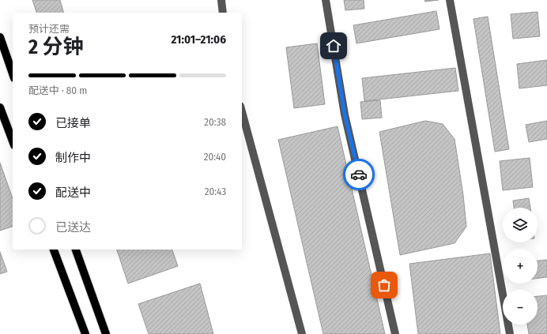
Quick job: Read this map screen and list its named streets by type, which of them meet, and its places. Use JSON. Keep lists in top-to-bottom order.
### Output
{
  "page": {
    "heading": ["2 分钟", "预计还需", "21:01–21:06"],
    "bar": "配送中 · 80 m",
    "list": [
      ["已接单", "20:38"],
      ["制作中", "20:40"],
      ["配送中", "20:43"],
      "已送达"
    ],
    "map_buttons": ["+", "−"]
  }
}
